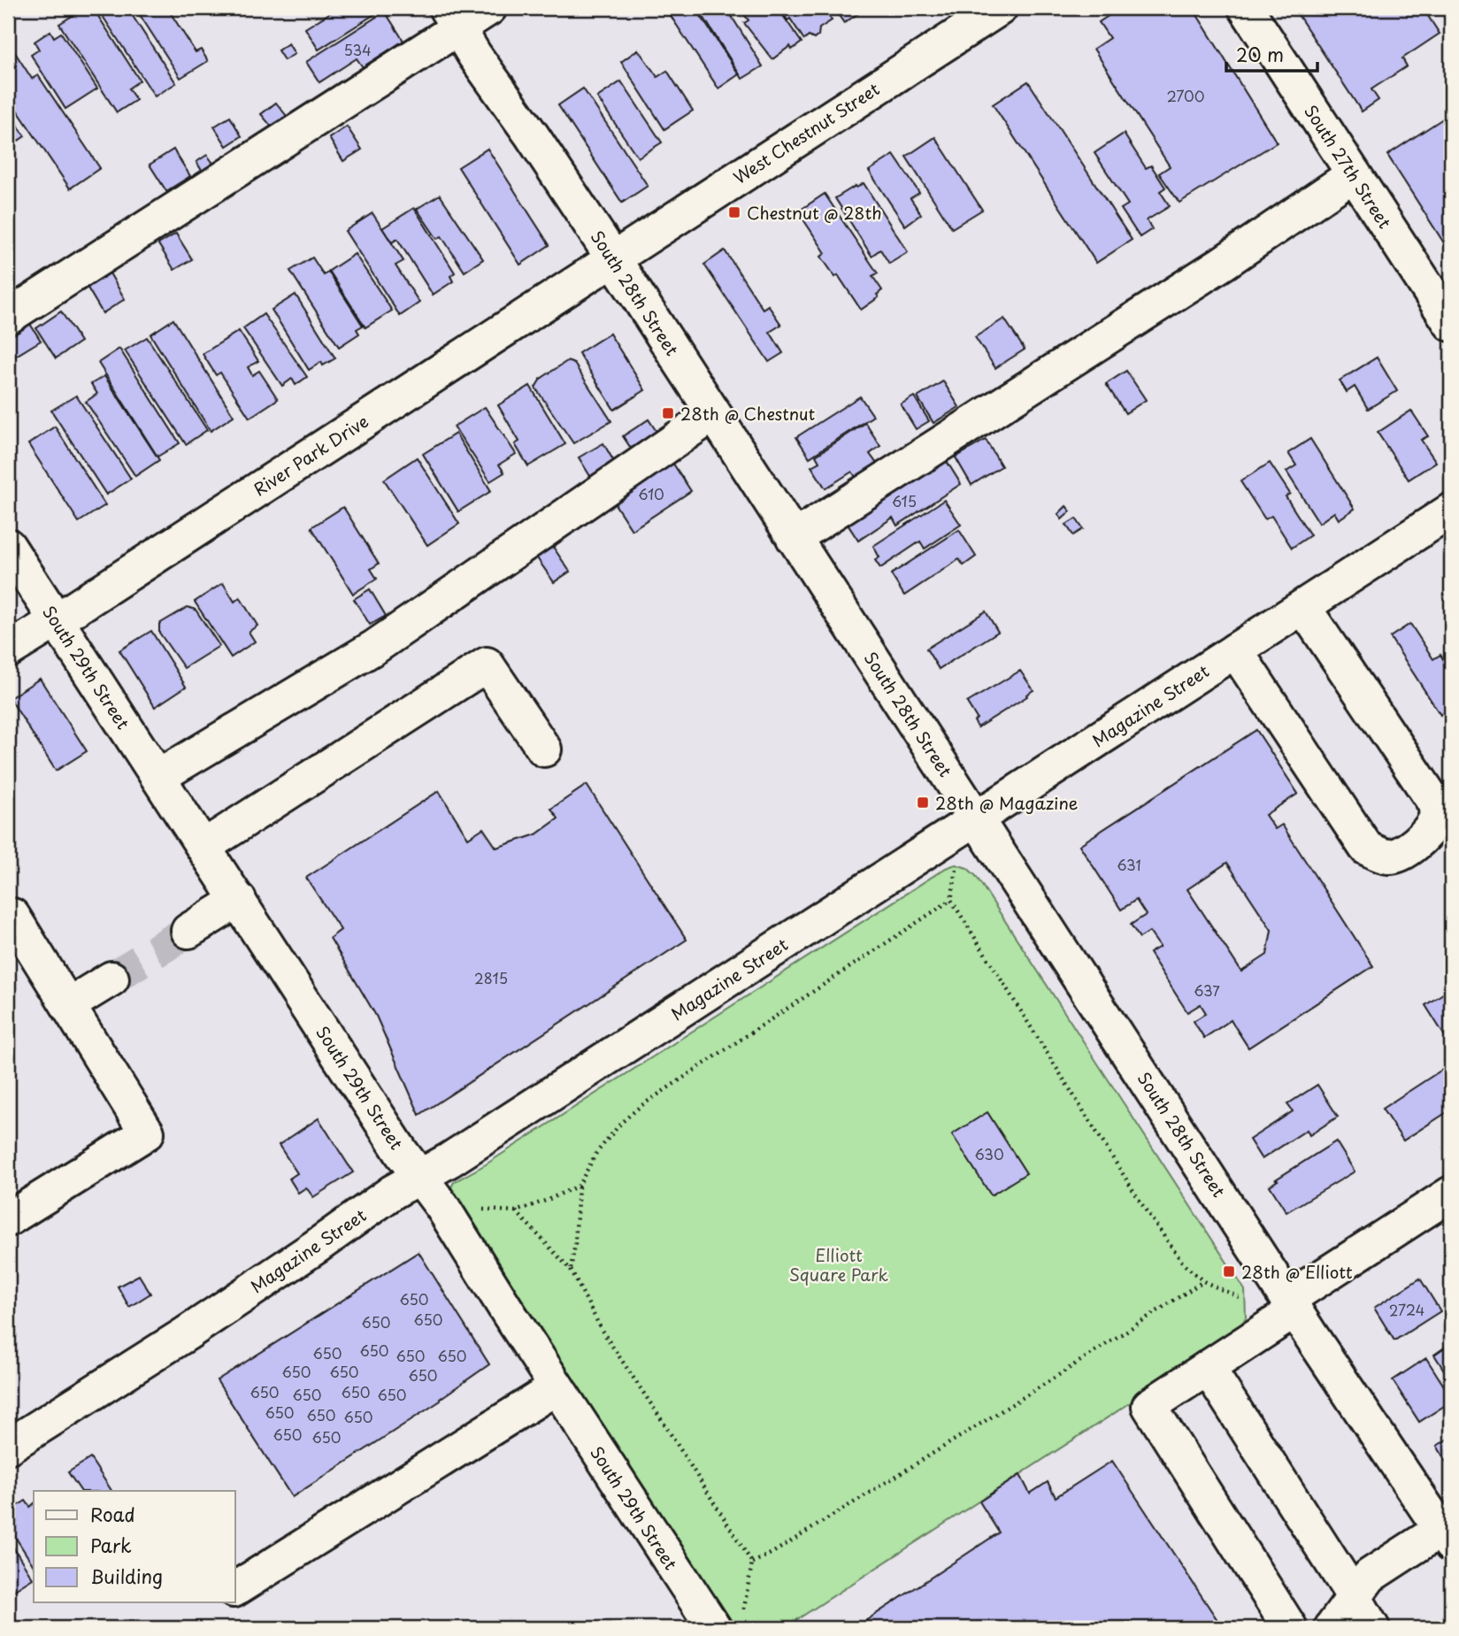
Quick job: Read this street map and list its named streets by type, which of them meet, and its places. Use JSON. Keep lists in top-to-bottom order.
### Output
{
  "streets": {
    "street": [
      "West Chestnut Street",
      "South 27th Street",
      "South 28th Street",
      "River Park Drive",
      "South 29th Street",
      "Magazine Street"
    ]
  },
  "crossings": [
    ["West Chestnut Street", "South 28th Street"],
    ["West Chestnut Street", "River Park Drive"],
    ["South 28th Street", "River Park Drive"],
    ["South 28th Street", "Magazine Street"],
    ["River Park Drive", "South 29th Street"],
    ["South 29th Street", "Magazine Street"]
  ],
  "parks": ["Elliott Square Park"],
  "places": {
    "transit": [
      "Chestnut @ 28th",
      "28th @ Chestnut",
      "28th @ Magazine",
      "28th @ Elliott"
    ]
  },
  "house_numbers": [
    "534",
    "2700",
    "610",
    "615",
    "631",
    "2815",
    "637",
    "630",
    "650",
    "2724",
    "650",
    "650",
    "650",
    "650",
    "650",
    "650",
    "650",
    "650",
    "650",
    "650",
    "650",
    "650",
    "650",
    "650",
    "650",
    "650",
    "650",
    "650"
  ],
  "legend": ["Road", "Park", "Building"],
  "scale_bar": "20 m"
}
